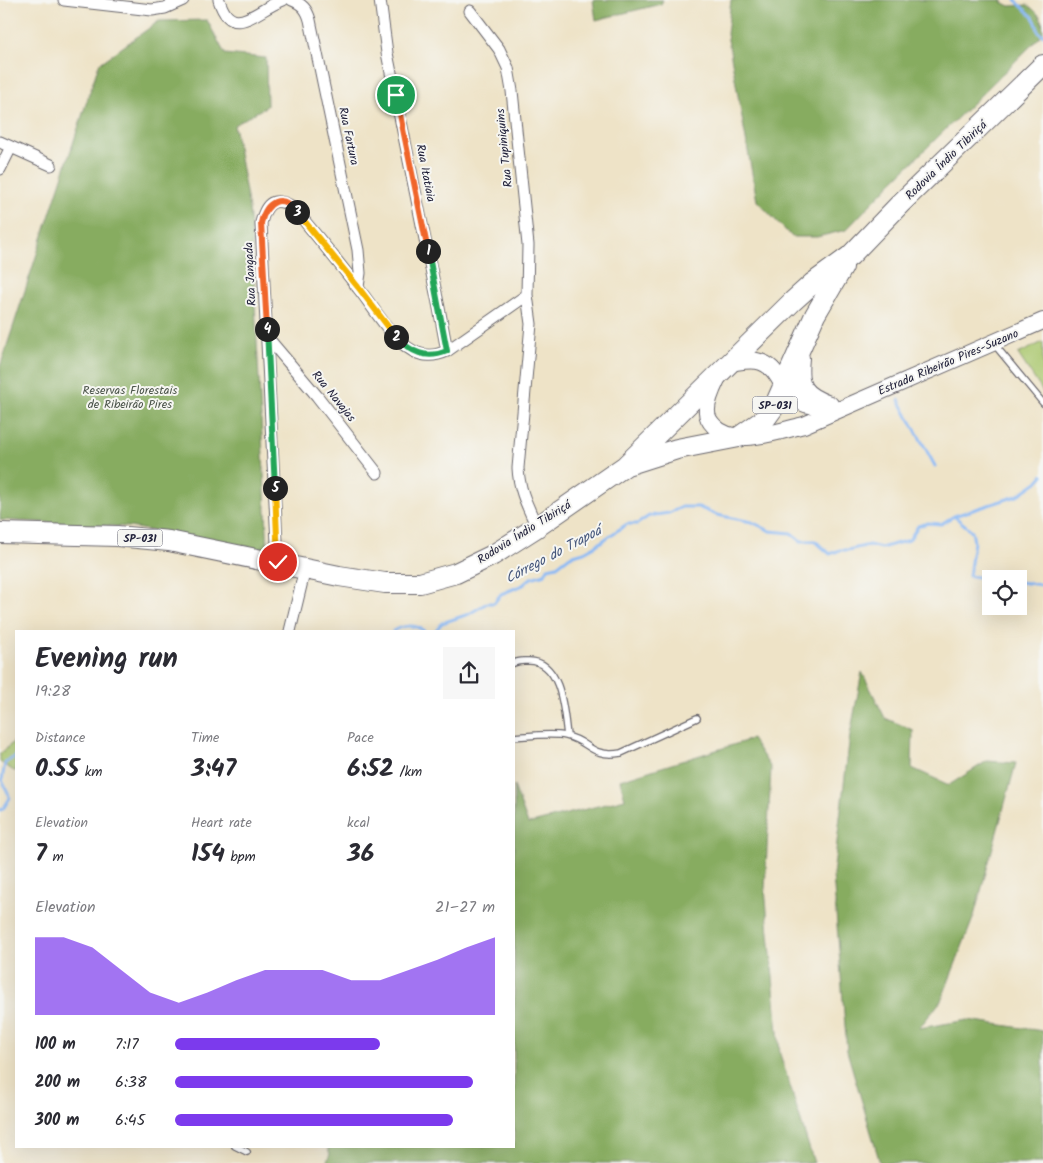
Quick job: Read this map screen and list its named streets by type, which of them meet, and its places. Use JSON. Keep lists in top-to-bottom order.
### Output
{
  "streets": {
    "highway": ["Rodovia Índio Tibiriçá", "SP-031"],
    "main road": ["Estrada Ribeirão Pires-Suzano"],
    "street": [
      "Rua Fartura",
      "Rua Tupiniquins",
      "Rua Itatiaia",
      "Rua Jangada",
      "Rua Navajas"
    ]
  },
  "crossings": [
    ["Rua Fartura", "Rua Jangada"],
    ["Rua Tupiniquins", "Rodovia Índio Tibiriçá"],
    ["Rodovia Índio Tibiriçá", "Rua Jangada"],
    ["Rodovia Índio Tibiriçá", "Estrada Ribeirão Pires-Suzano"],
    ["Rua Itatiaia", "Rua Jangada"],
    ["Rua Jangada", "Rua Navajas"]
  ],
  "water": ["Córrego do Trapoá"],
  "parks": ["Reservas Florestais de Ribeirão Pires"],
  "page": {
    "pins": [
      "3",
      "1",
      "4",
      "2",
      "5"
    ],
    "heading": ["Evening run", "19:28"],
    "stats": [
      ["Distance", "0.55 km"],
      ["Time", "3:47"],
      ["Pace", "6:52 /km"],
      ["Elevation", "7 m"],
      ["Heart rate", "154 bpm"],
      ["kcal", "36"]
    ],
    "chart": ["Elevation", "21–27 m"],
    "list": [
      {
        "name": "100 m",
        "note": "7:17"
      },
      {
        "name": "200 m",
        "note": "6:38"
      },
      {
        "name": "300 m",
        "note": "6:45"
      }
    ]
  }
}
